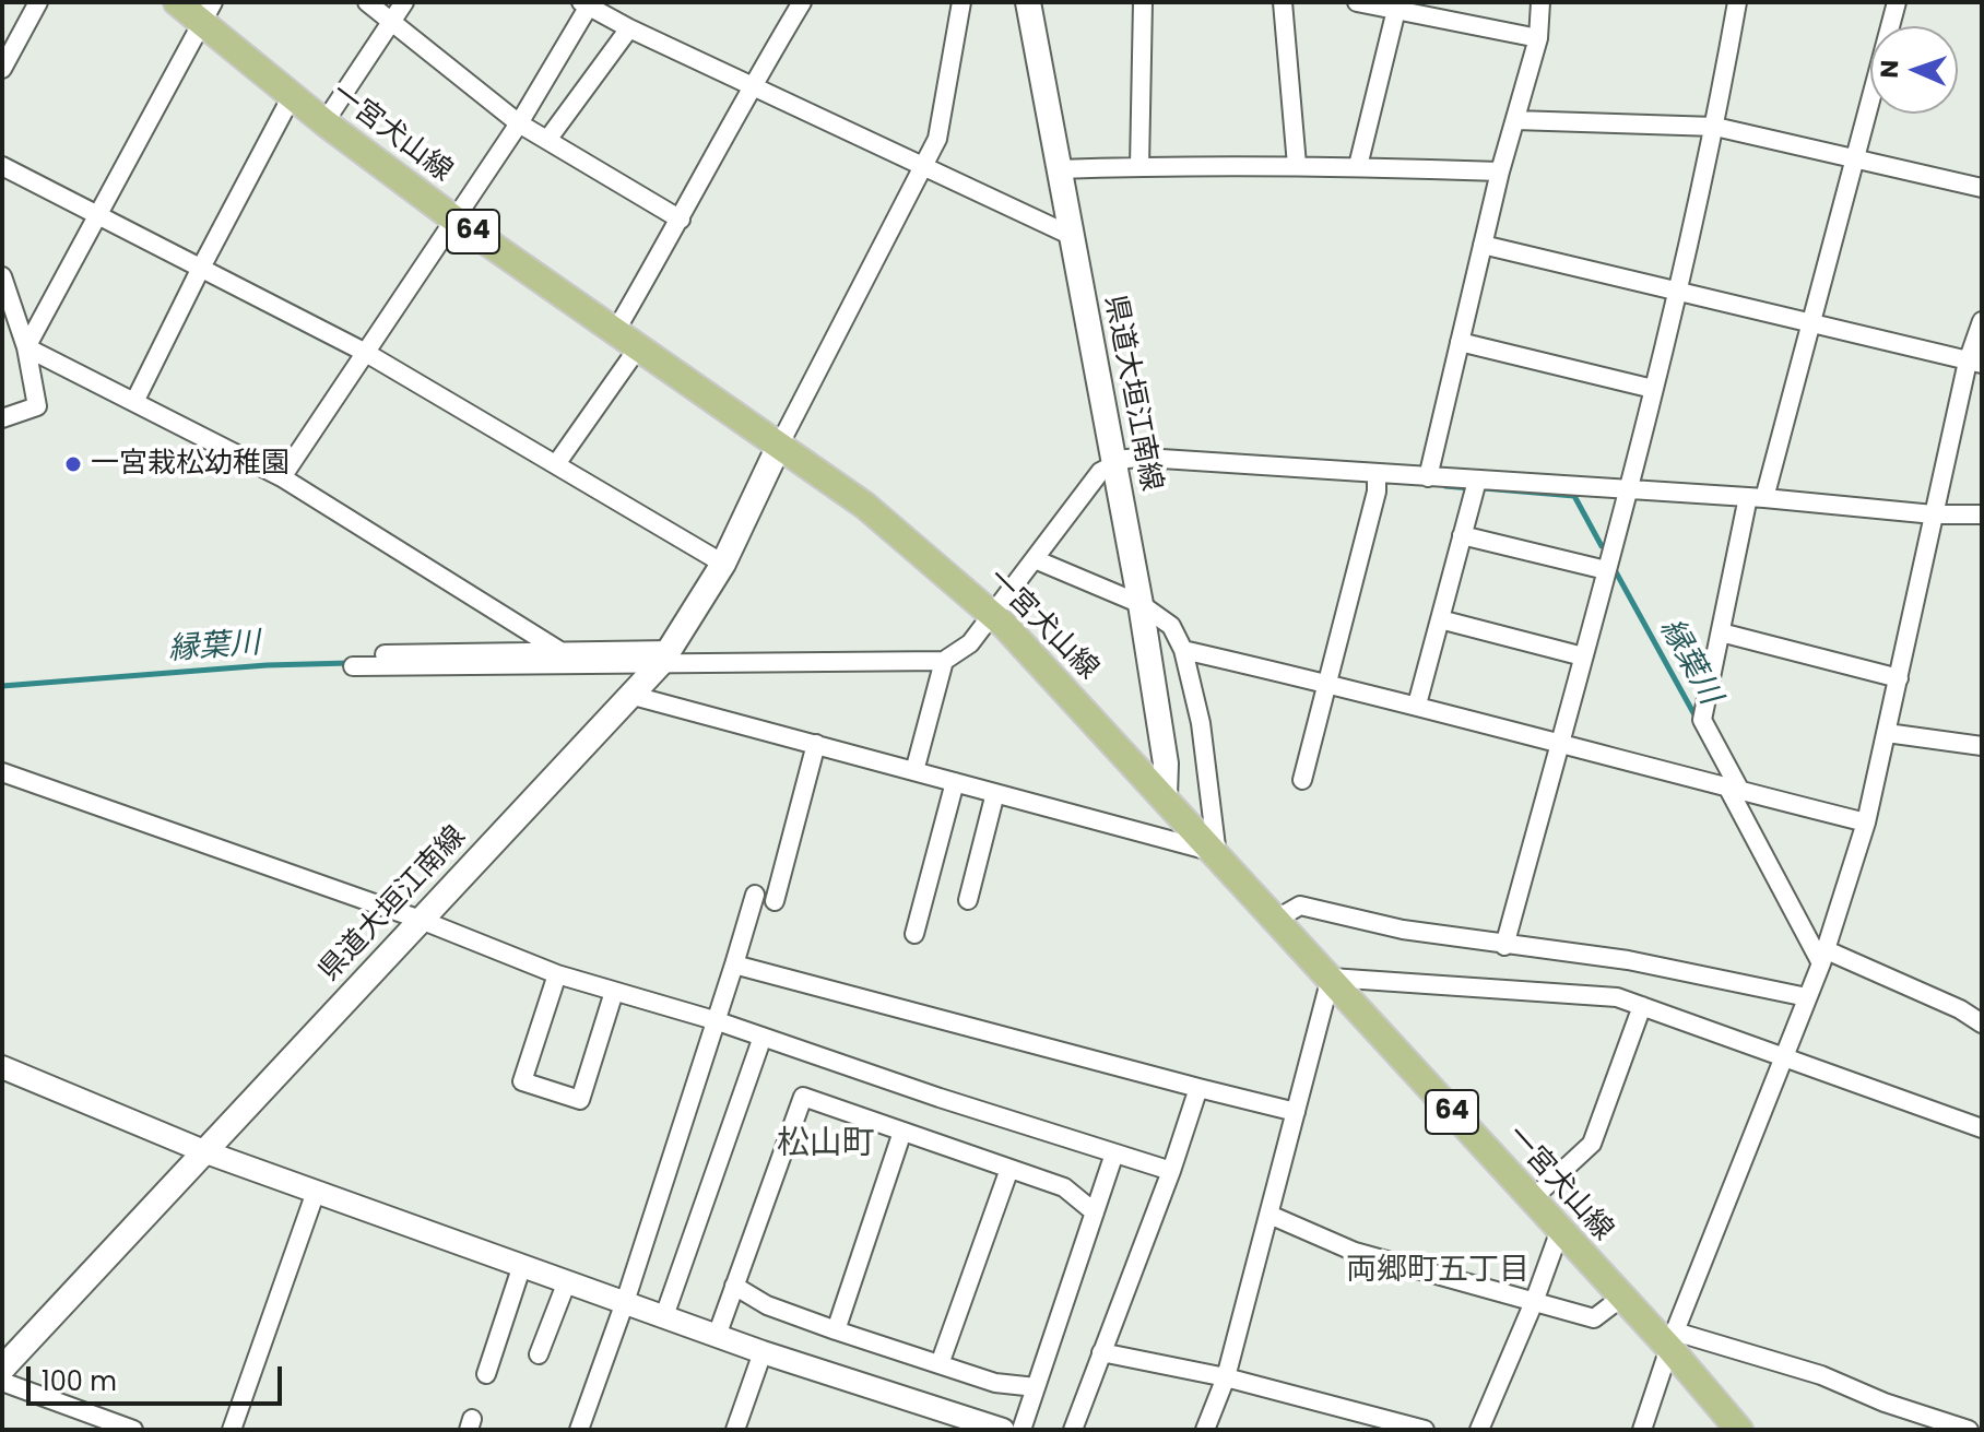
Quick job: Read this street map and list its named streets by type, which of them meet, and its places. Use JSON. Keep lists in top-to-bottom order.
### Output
{
  "streets": {
    "main road": ["一宮犬山線", "64", "県道大垣江南線"]
  },
  "crossings": [
    ["一宮犬山線", "県道大垣江南線"]
  ],
  "districts": ["松山町", "両郷町五丁目"],
  "water": ["縁葉川"],
  "places": ["一宮栽松幼稚園"],
  "scale_bar": "100 m",
  "north": "left"
}
